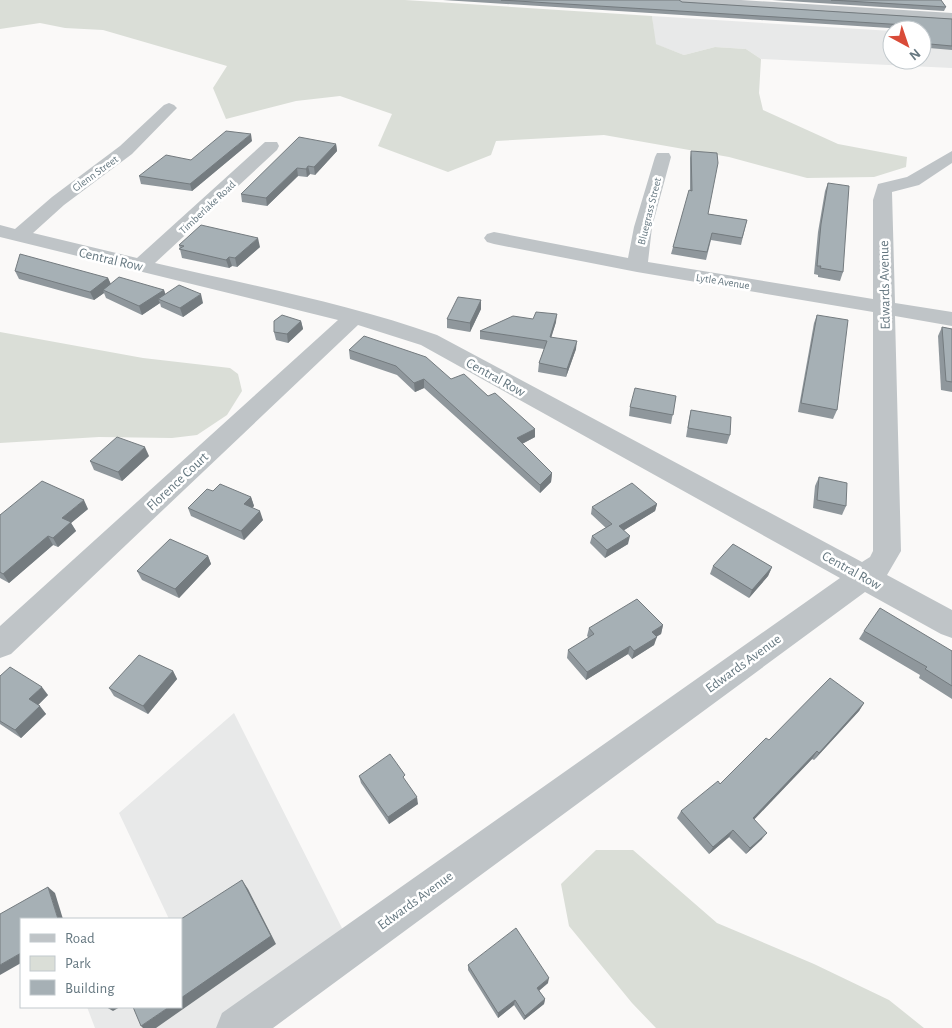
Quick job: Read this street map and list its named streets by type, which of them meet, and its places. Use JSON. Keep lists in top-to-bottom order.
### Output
{
  "streets": {
    "street": [
      "Glenn Street",
      "Timberlake Road",
      "Bluegrass Street",
      "Central Row",
      "Lytle Avenue",
      "Edwards Avenue",
      "Florence Court"
    ]
  },
  "crossings": [
    ["Glenn Street", "Central Row"],
    ["Timberlake Road", "Central Row"],
    ["Bluegrass Street", "Lytle Avenue"],
    ["Central Row", "Edwards Avenue"],
    ["Central Row", "Florence Court"],
    ["Lytle Avenue", "Edwards Avenue"]
  ],
  "legend": ["Road", "Park", "Building"],
  "north": "bottom right"
}
